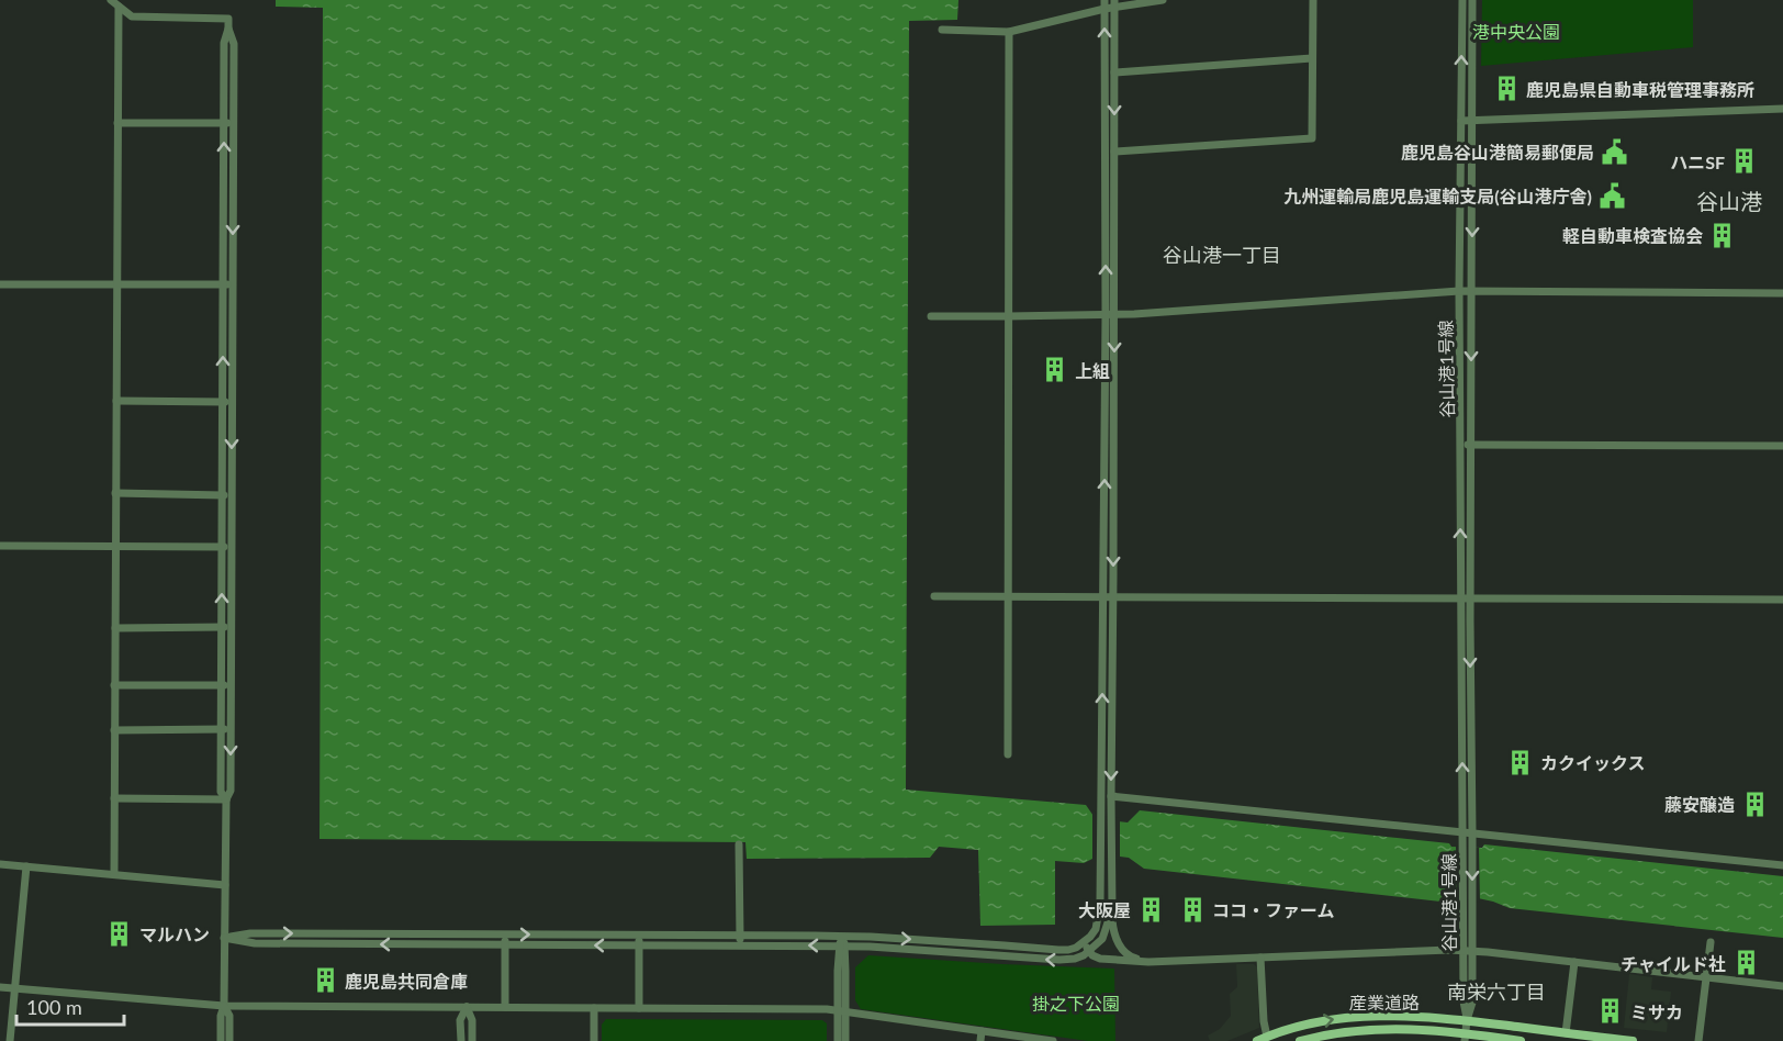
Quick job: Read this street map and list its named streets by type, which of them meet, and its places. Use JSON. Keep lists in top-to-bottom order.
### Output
{
  "streets": {
    "main road": ["産業道路"],
    "street": ["谷山港1号線"]
  },
  "crossings": [
    ["谷山港1号線", "産業道路"]
  ],
  "districts": ["谷山港", "谷山港一丁目", "南栄六丁目"],
  "parks": ["港中央公園", "掛之下公園"],
  "places": {
    "building": [
      "鹿児島県自動車税管理事務所",
      "ハニSF",
      "軽自動車検査協会",
      "上組",
      "カクイックス",
      "藤安醸造",
      "大阪屋",
      "ココ・ファーム",
      "マルハン",
      "チャイルド社",
      "鹿児島共同倉庫",
      "ミサカ"
    ],
    "public building": ["鹿児島谷山港簡易郵便局", "九州運輸局鹿児島運輸支局(谷山港庁舎)"]
  },
  "scale_bar": "100 m"
}
